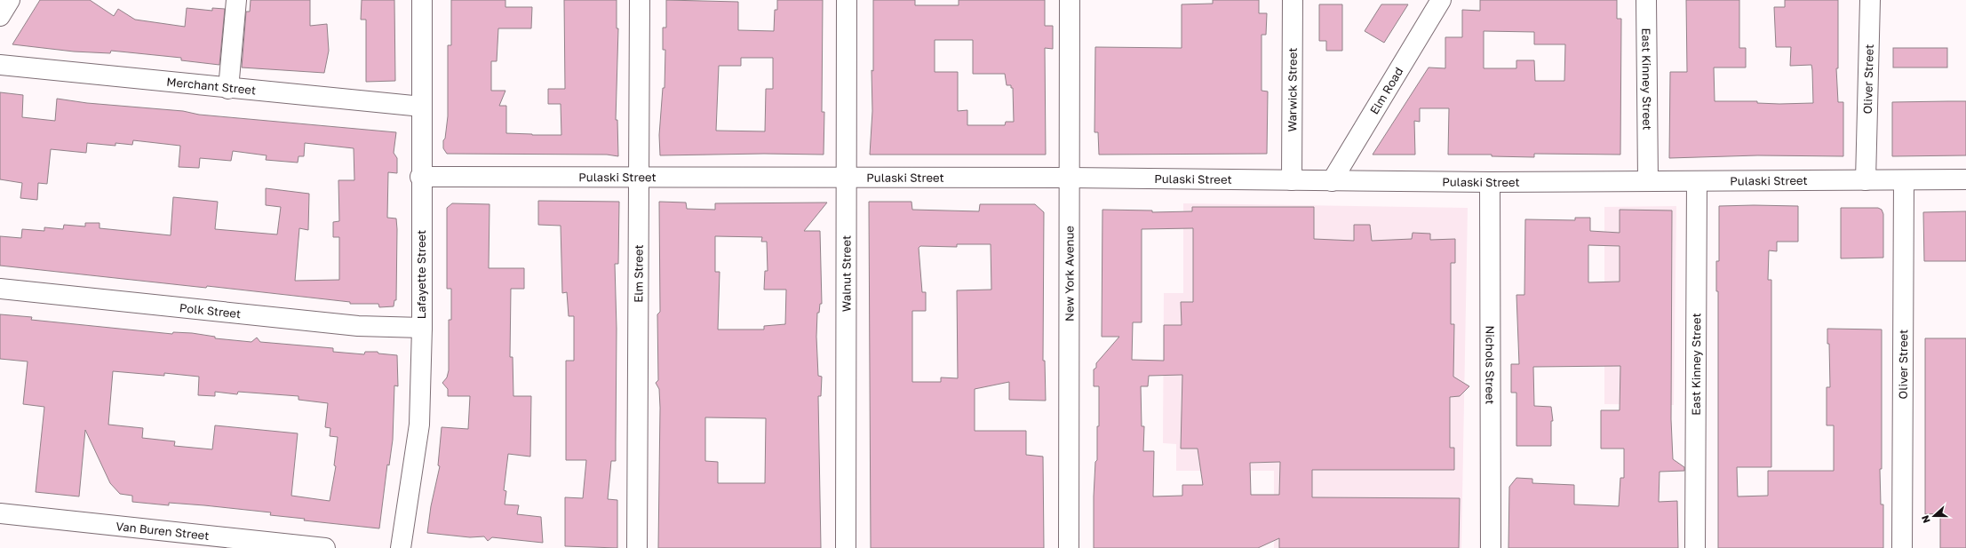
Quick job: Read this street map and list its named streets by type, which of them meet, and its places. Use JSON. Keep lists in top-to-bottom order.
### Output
{
  "streets": {
    "street": [
      "East Kinney Street",
      "Oliver Street",
      "Merchant Street",
      "Warwick Street",
      "Elm Road",
      "Pulaski Street",
      "Lafayette Street",
      "Elm Street",
      "Walnut Street",
      "New York Avenue",
      "Polk Street",
      "Nichols Street",
      "Van Buren Street"
    ]
  },
  "crossings": [
    ["East Kinney Street", "Pulaski Street"],
    ["Oliver Street", "Pulaski Street"],
    ["Merchant Street", "Lafayette Street"],
    ["Warwick Street", "Pulaski Street"],
    ["Elm Road", "Pulaski Street"],
    ["Pulaski Street", "Lafayette Street"],
    ["Pulaski Street", "Elm Street"],
    ["Pulaski Street", "Walnut Street"],
    ["Pulaski Street", "New York Avenue"],
    ["Pulaski Street", "Nichols Street"],
    ["Lafayette Street", "Polk Street"]
  ],
  "north": "left"
}
